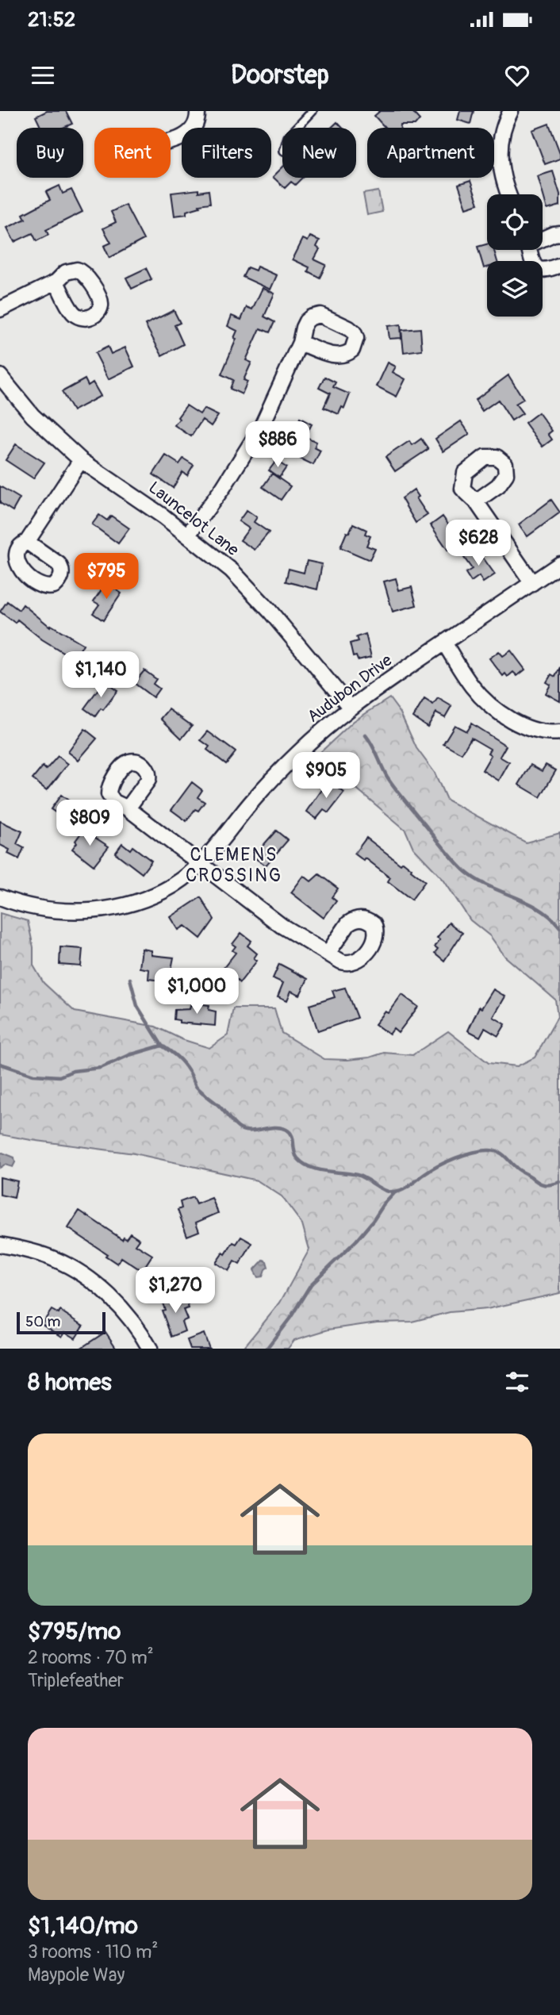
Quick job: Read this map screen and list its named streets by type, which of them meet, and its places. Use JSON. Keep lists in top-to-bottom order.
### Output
{
  "streets": {
    "street": ["Launcelot Lane", "Audubon Drive"]
  },
  "crossings": [
    ["Launcelot Lane", "Audubon Drive"]
  ],
  "districts": ["CLEMENS CROSSING"],
  "scale_bar": "50 m",
  "page": {
    "status": "21:52",
    "header": "Doorstep",
    "chip": [
      "Buy",
      "Rent",
      "Filters",
      "New",
      "Apartment"
    ],
    "price": [
      "$886",
      "$628",
      "$795",
      "$1,140",
      "$905",
      "$809",
      "$1,000",
      "$1,270"
    ],
    "scale": "50 m",
    "heading": "8 homes",
    "list": [
      {
        "name": "$795/mo",
        "note": "2 rooms · 70 m² · Triplefeather"
      },
      {
        "name": "$1,140/mo",
        "note": "3 rooms · 110 m² · Maypole Way"
      }
    ]
  }
}
